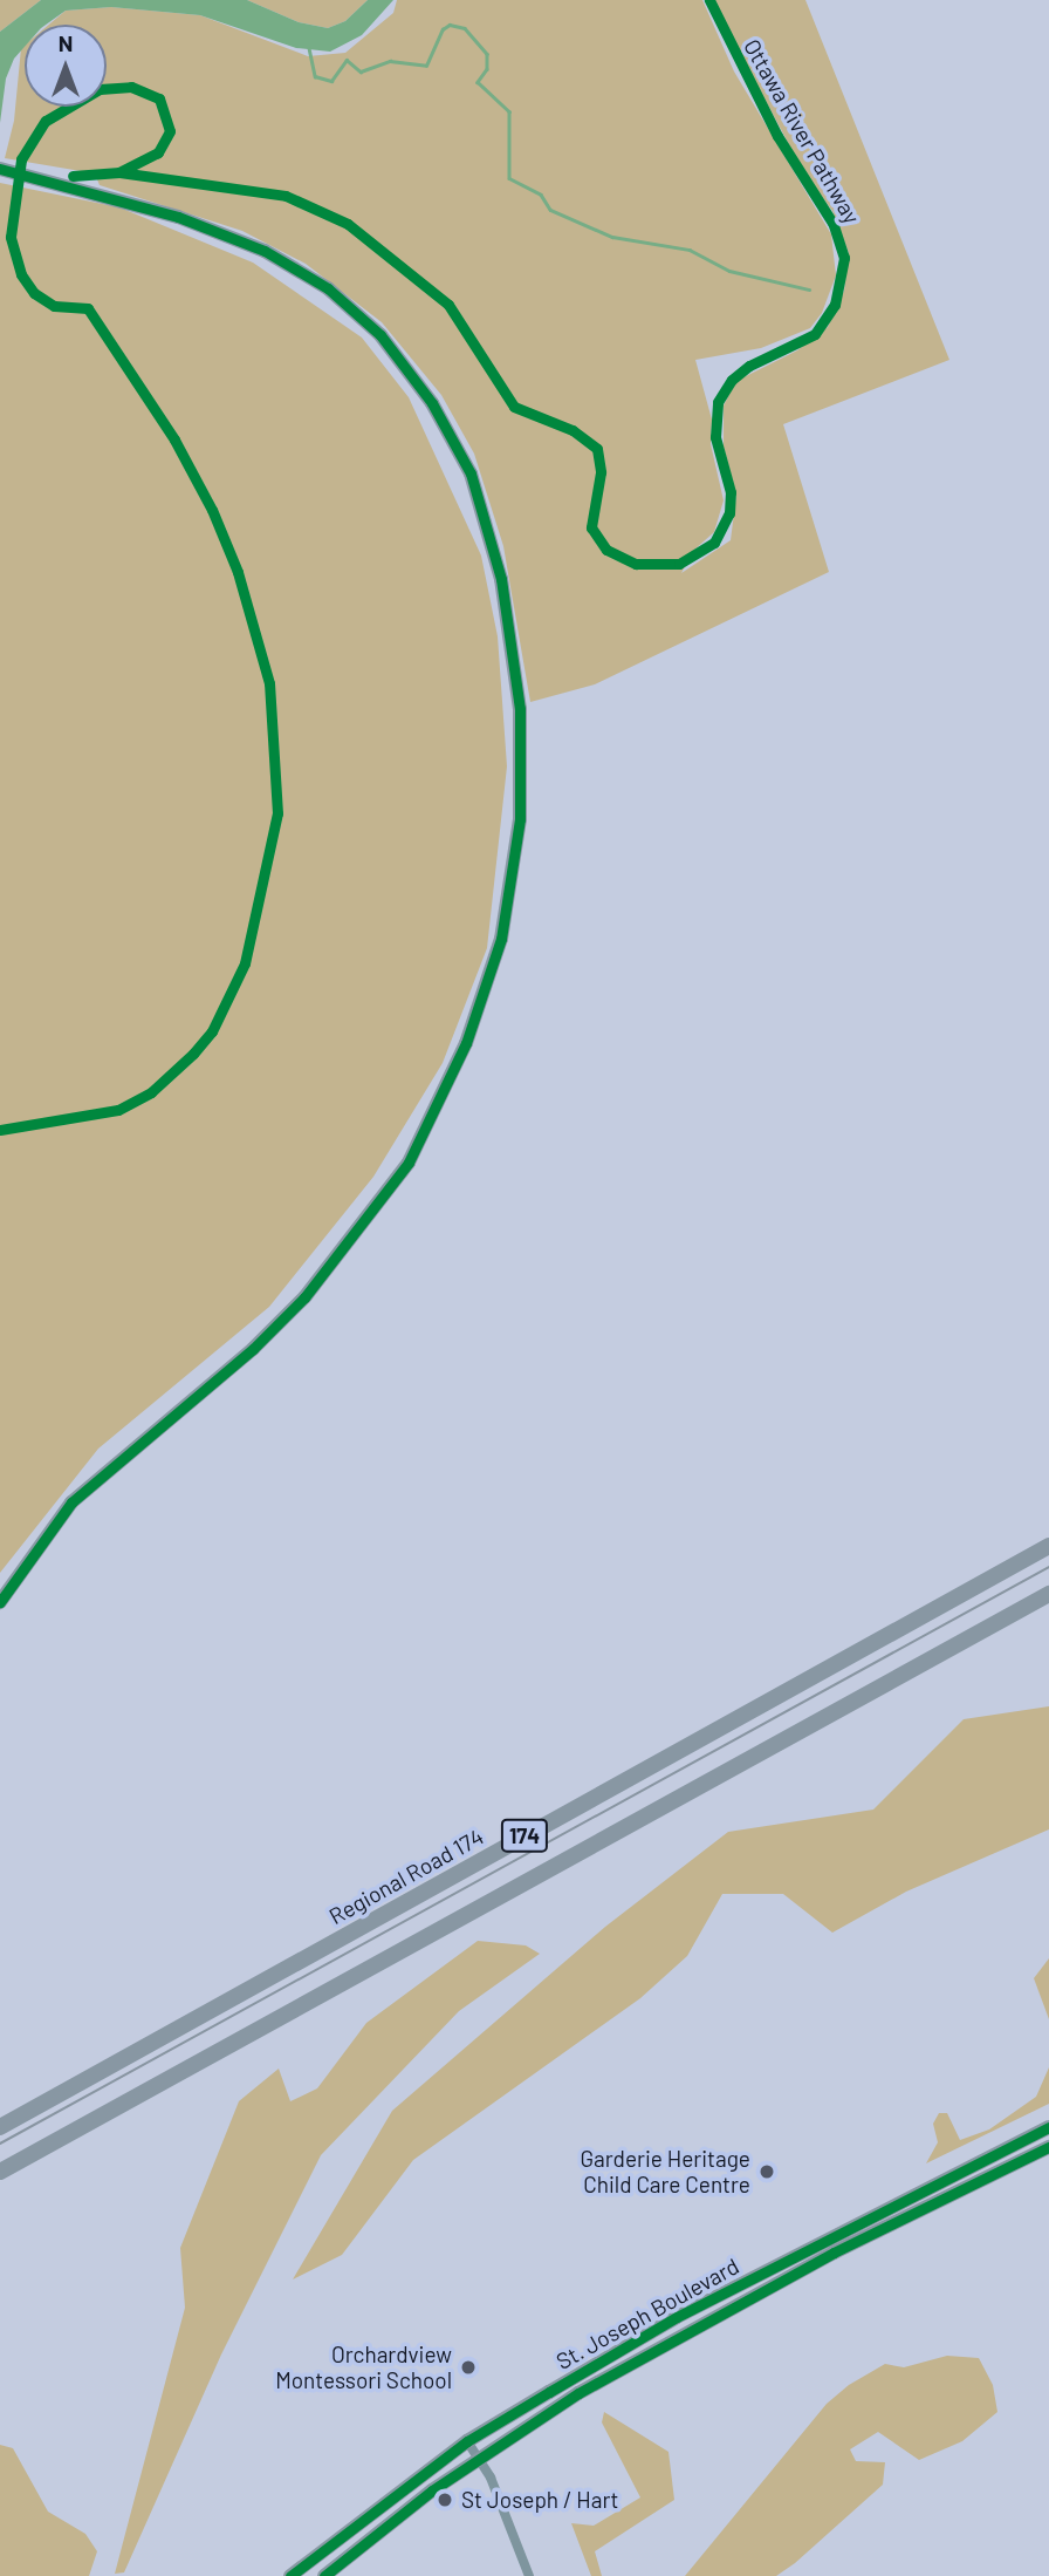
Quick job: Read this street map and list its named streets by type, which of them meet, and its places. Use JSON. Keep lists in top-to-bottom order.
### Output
{
  "streets": {
    "highway": ["174", "Regional Road 174"],
    "main road": ["St. Joseph Boulevard"],
    "cycle path": ["Ottawa River Pathway"]
  },
  "places": ["Garderie Heritage Child Care Centre", "Orchardview Montessori School", "St Joseph / Hart"],
  "north": "top"
}
